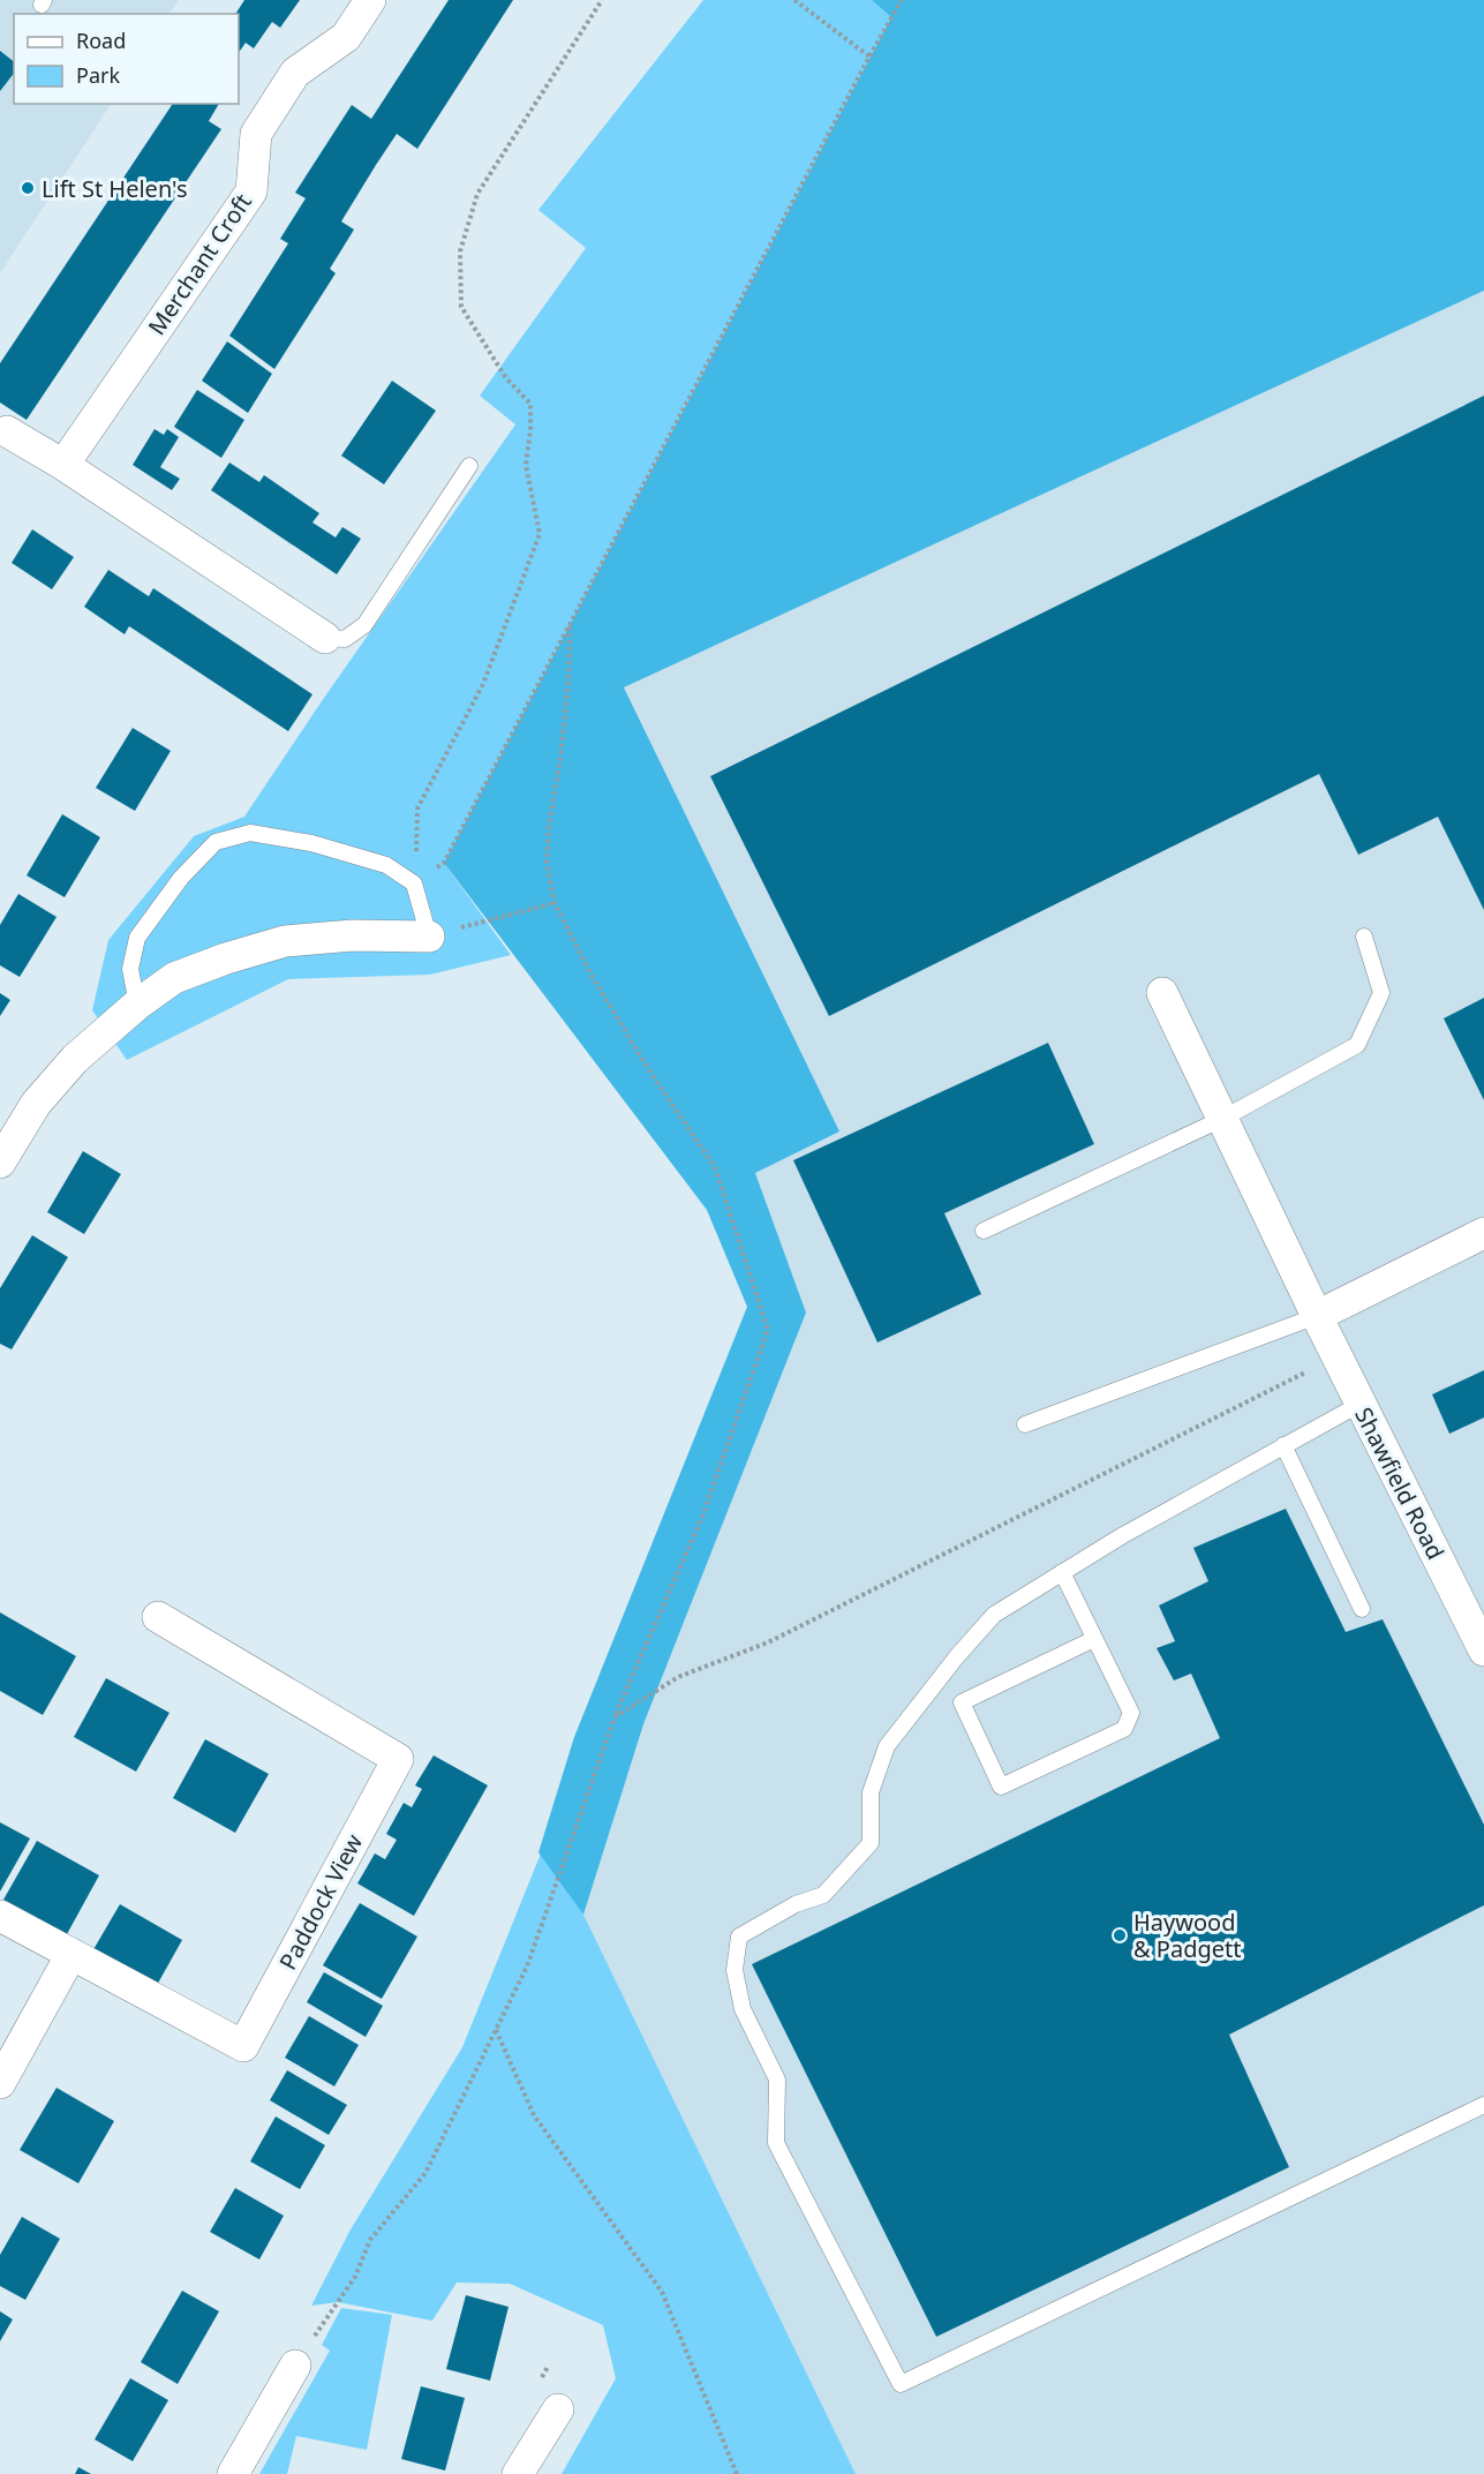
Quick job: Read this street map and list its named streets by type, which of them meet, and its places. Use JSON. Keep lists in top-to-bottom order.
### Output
{
  "streets": {
    "street": ["Merchant Croft", "Shawfield Road", "Paddock View"]
  },
  "places": ["Lift St Helen's", "Haywood & Padgett"],
  "legend": ["Road", "Park"]
}
